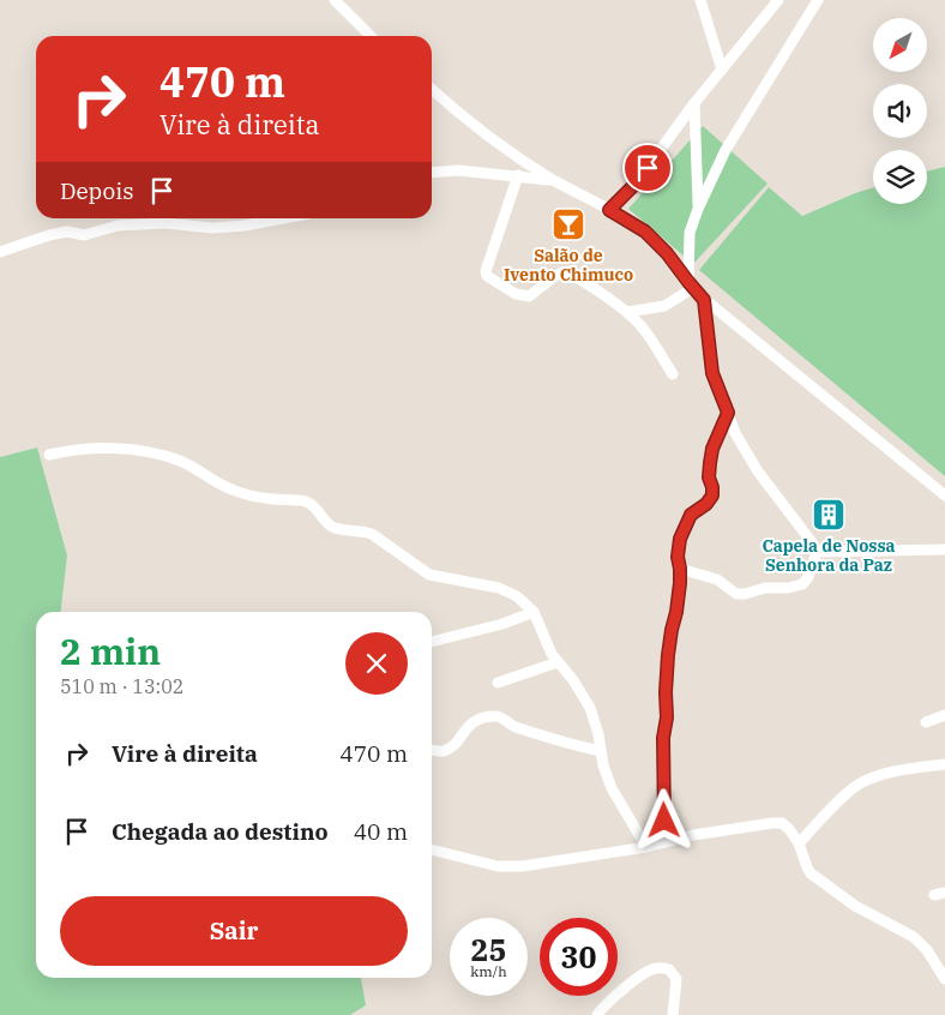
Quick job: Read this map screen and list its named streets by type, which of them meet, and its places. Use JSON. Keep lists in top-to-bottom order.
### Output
{
  "places": {
    "bar": ["Salão de Ivento Chimuco"],
    "building": ["Capela de Nossa Senhora da Paz"]
  },
  "north": "bottom left",
  "page": {
    "turn": ["470 m", "Vire à direita"],
    "then": "Depois",
    "heading": ["2 min", "510 m · 13:02"],
    "list": [
      {
        "name": "Vire à direita",
        "value": "470 m"
      },
      {
        "name": "Chegada ao destino",
        "value": "40 m"
      }
    ],
    "buttons": "Sair",
    "speed": "25 km/h",
    "limit": "30"
  }
}
